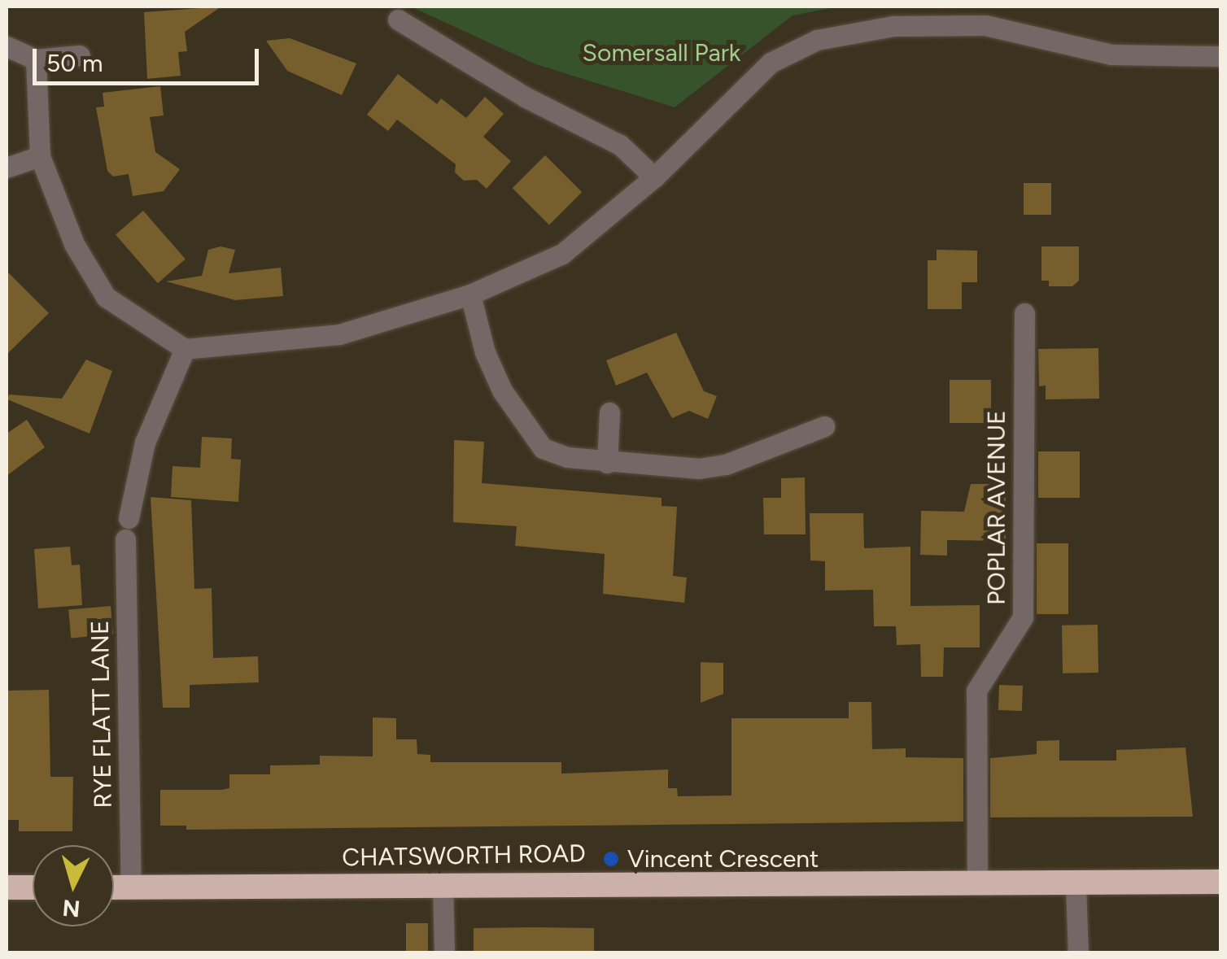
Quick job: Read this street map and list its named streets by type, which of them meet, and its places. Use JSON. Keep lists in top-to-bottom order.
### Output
{
  "streets": {
    "highway": ["CHATSWORTH ROAD"],
    "street": ["POPLAR AVENUE", "RYE FLATT LANE"]
  },
  "crossings": [
    ["POPLAR AVENUE", "CHATSWORTH ROAD"],
    ["RYE FLATT LANE", "CHATSWORTH ROAD"]
  ],
  "parks": ["Somersall Park"],
  "places": ["Vincent Crescent"],
  "scale_bar": "50 m",
  "north": "bottom"
}
